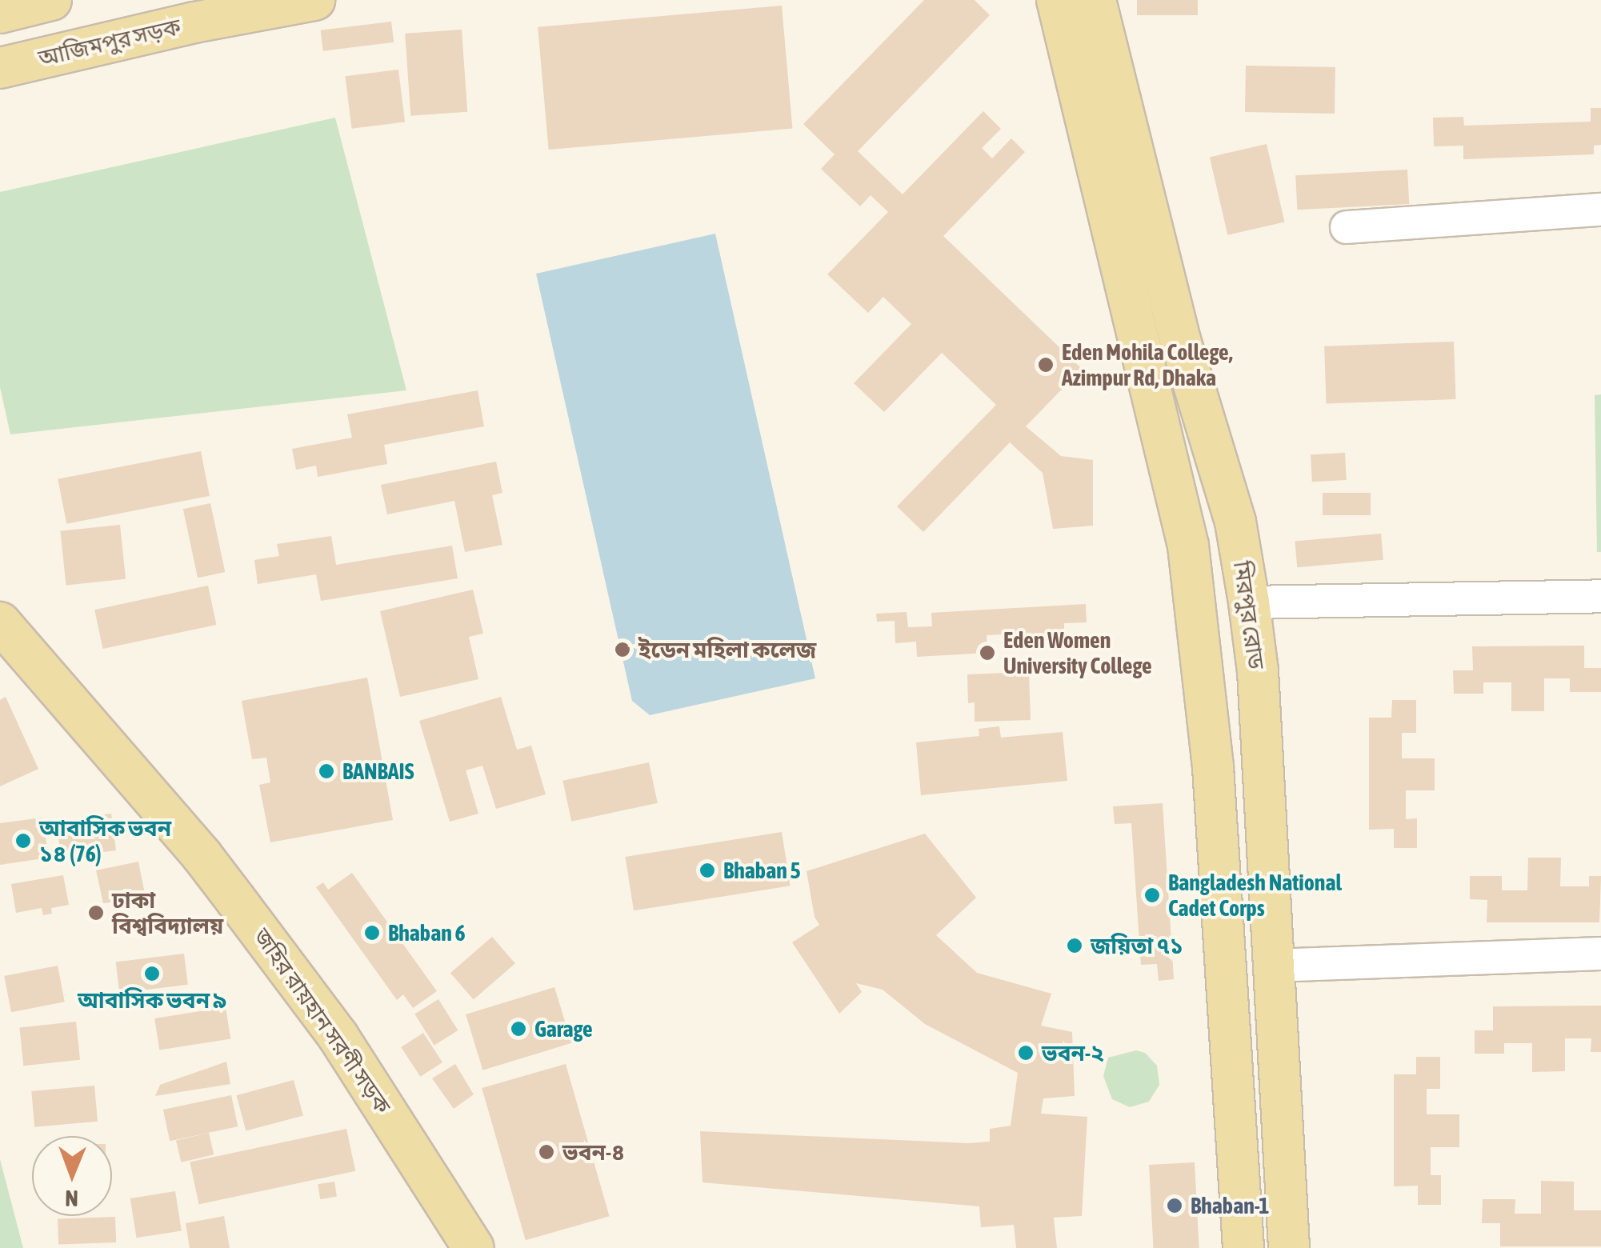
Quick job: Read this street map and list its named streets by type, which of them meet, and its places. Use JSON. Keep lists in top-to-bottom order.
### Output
{
  "streets": {
    "main road": ["আজিমপুর সড়ক", "মিরপুর রোড", "জহির রায়হান সরণী সড়ক"]
  },
  "places": [
    "Eden Mohila College, Azimpur Rd, Dhaka",
    "ইডেন মহিলা কলেজ",
    "Eden Women University College",
    "BANBAIS",
    "আবাসিক ভবন ১৪ (76)",
    "Bhaban 5",
    "Bangladesh National Cadet Corps",
    "ঢাকা বিশ্ববিদ্যালয়",
    "Bhaban 6",
    "জয়িতা ৭১",
    "আবাসিক ভবন ৯",
    "Garage",
    "ভবন-২",
    "ভবন-৪",
    "Bhaban-1"
  ],
  "north": "bottom"
}
